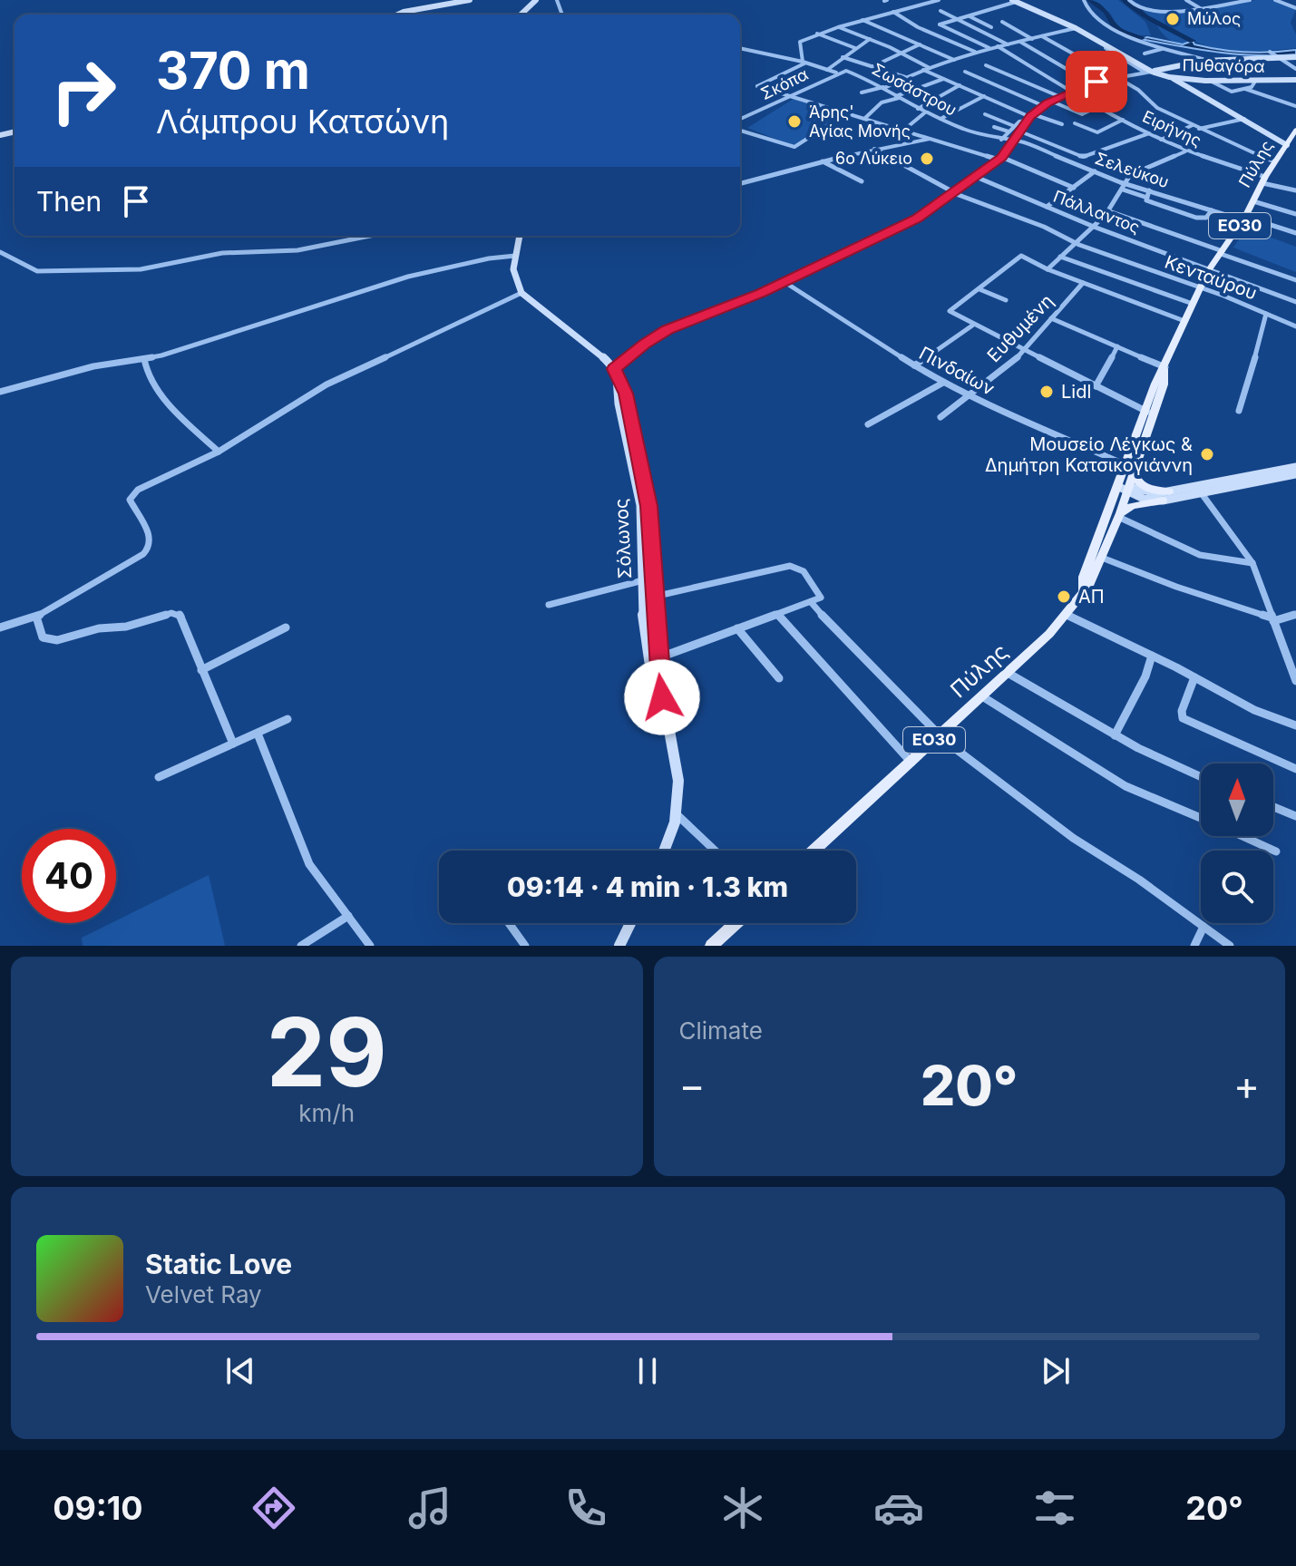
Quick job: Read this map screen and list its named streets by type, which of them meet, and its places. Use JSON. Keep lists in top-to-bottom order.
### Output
{
  "streets": {
    "main road": ["Πύλης", "ΕΟ30"],
    "street": [
      "Πυθαγόρα",
      "Σκόπα",
      "Σωσάστρου",
      "Ειρήνης",
      "Σελεύκου",
      "Πάλλαντος",
      "Κενταύρου",
      "Ευθυμένη",
      "Πινδαίων",
      "Σόλωνος"
    ]
  },
  "crossings": [
    ["Σκόπα", "Σωσάστρου"],
    ["Σωσάστρου", "Σελεύκου"],
    ["Ειρήνης", "Πύλης"],
    ["Πύλης", "Σελεύκου"],
    ["Πύλης", "Πάλλαντος"],
    ["Πύλης", "Κενταύρου"],
    ["Πύλης", "Πινδαίων"],
    ["Ευθυμένη", "Πινδαίων"]
  ],
  "places": [
    "Μύλος",
    "Άρης' Αγίας Μονής",
    "6ο Λύκειο",
    "Lidl",
    "Μουσείο Λέγκως & Δημήτρη Κατσικογιάννη",
    "ΑΠ"
  ],
  "north": "top",
  "page": {
    "turn": ["370 m", "Λάμπρου Κατσώνη"],
    "then": "Then",
    "limit": "40",
    "trip": "09:14 · 4 min · 1.3 km",
    "tile": [
      ["29", "km/h"],
      "Climate"
    ],
    "heat": ["−", "20°", "+"],
    "song": ["Static Love", "Velvet Ray"],
    "tabs": ["09:10", "20°"]
  }
}
